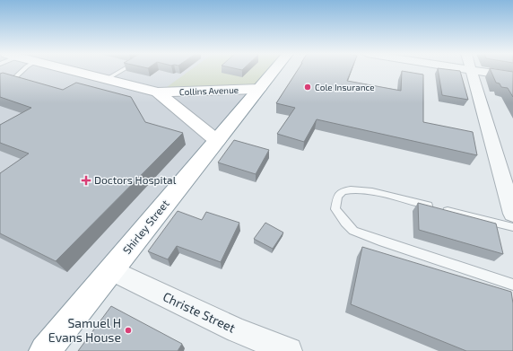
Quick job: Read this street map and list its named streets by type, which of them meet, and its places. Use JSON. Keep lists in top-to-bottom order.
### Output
{
  "streets": {
    "main road": ["Collins Avenue", "Shirley Street"],
    "street": ["Christe Street"]
  },
  "crossings": [
    ["Collins Avenue", "Shirley Street"],
    ["Shirley Street", "Christe Street"]
  ],
  "places": {
    "other": ["Cole Insurance", "Samuel H Evans House"],
    "health": ["Doctors Hospital"]
  }
}
